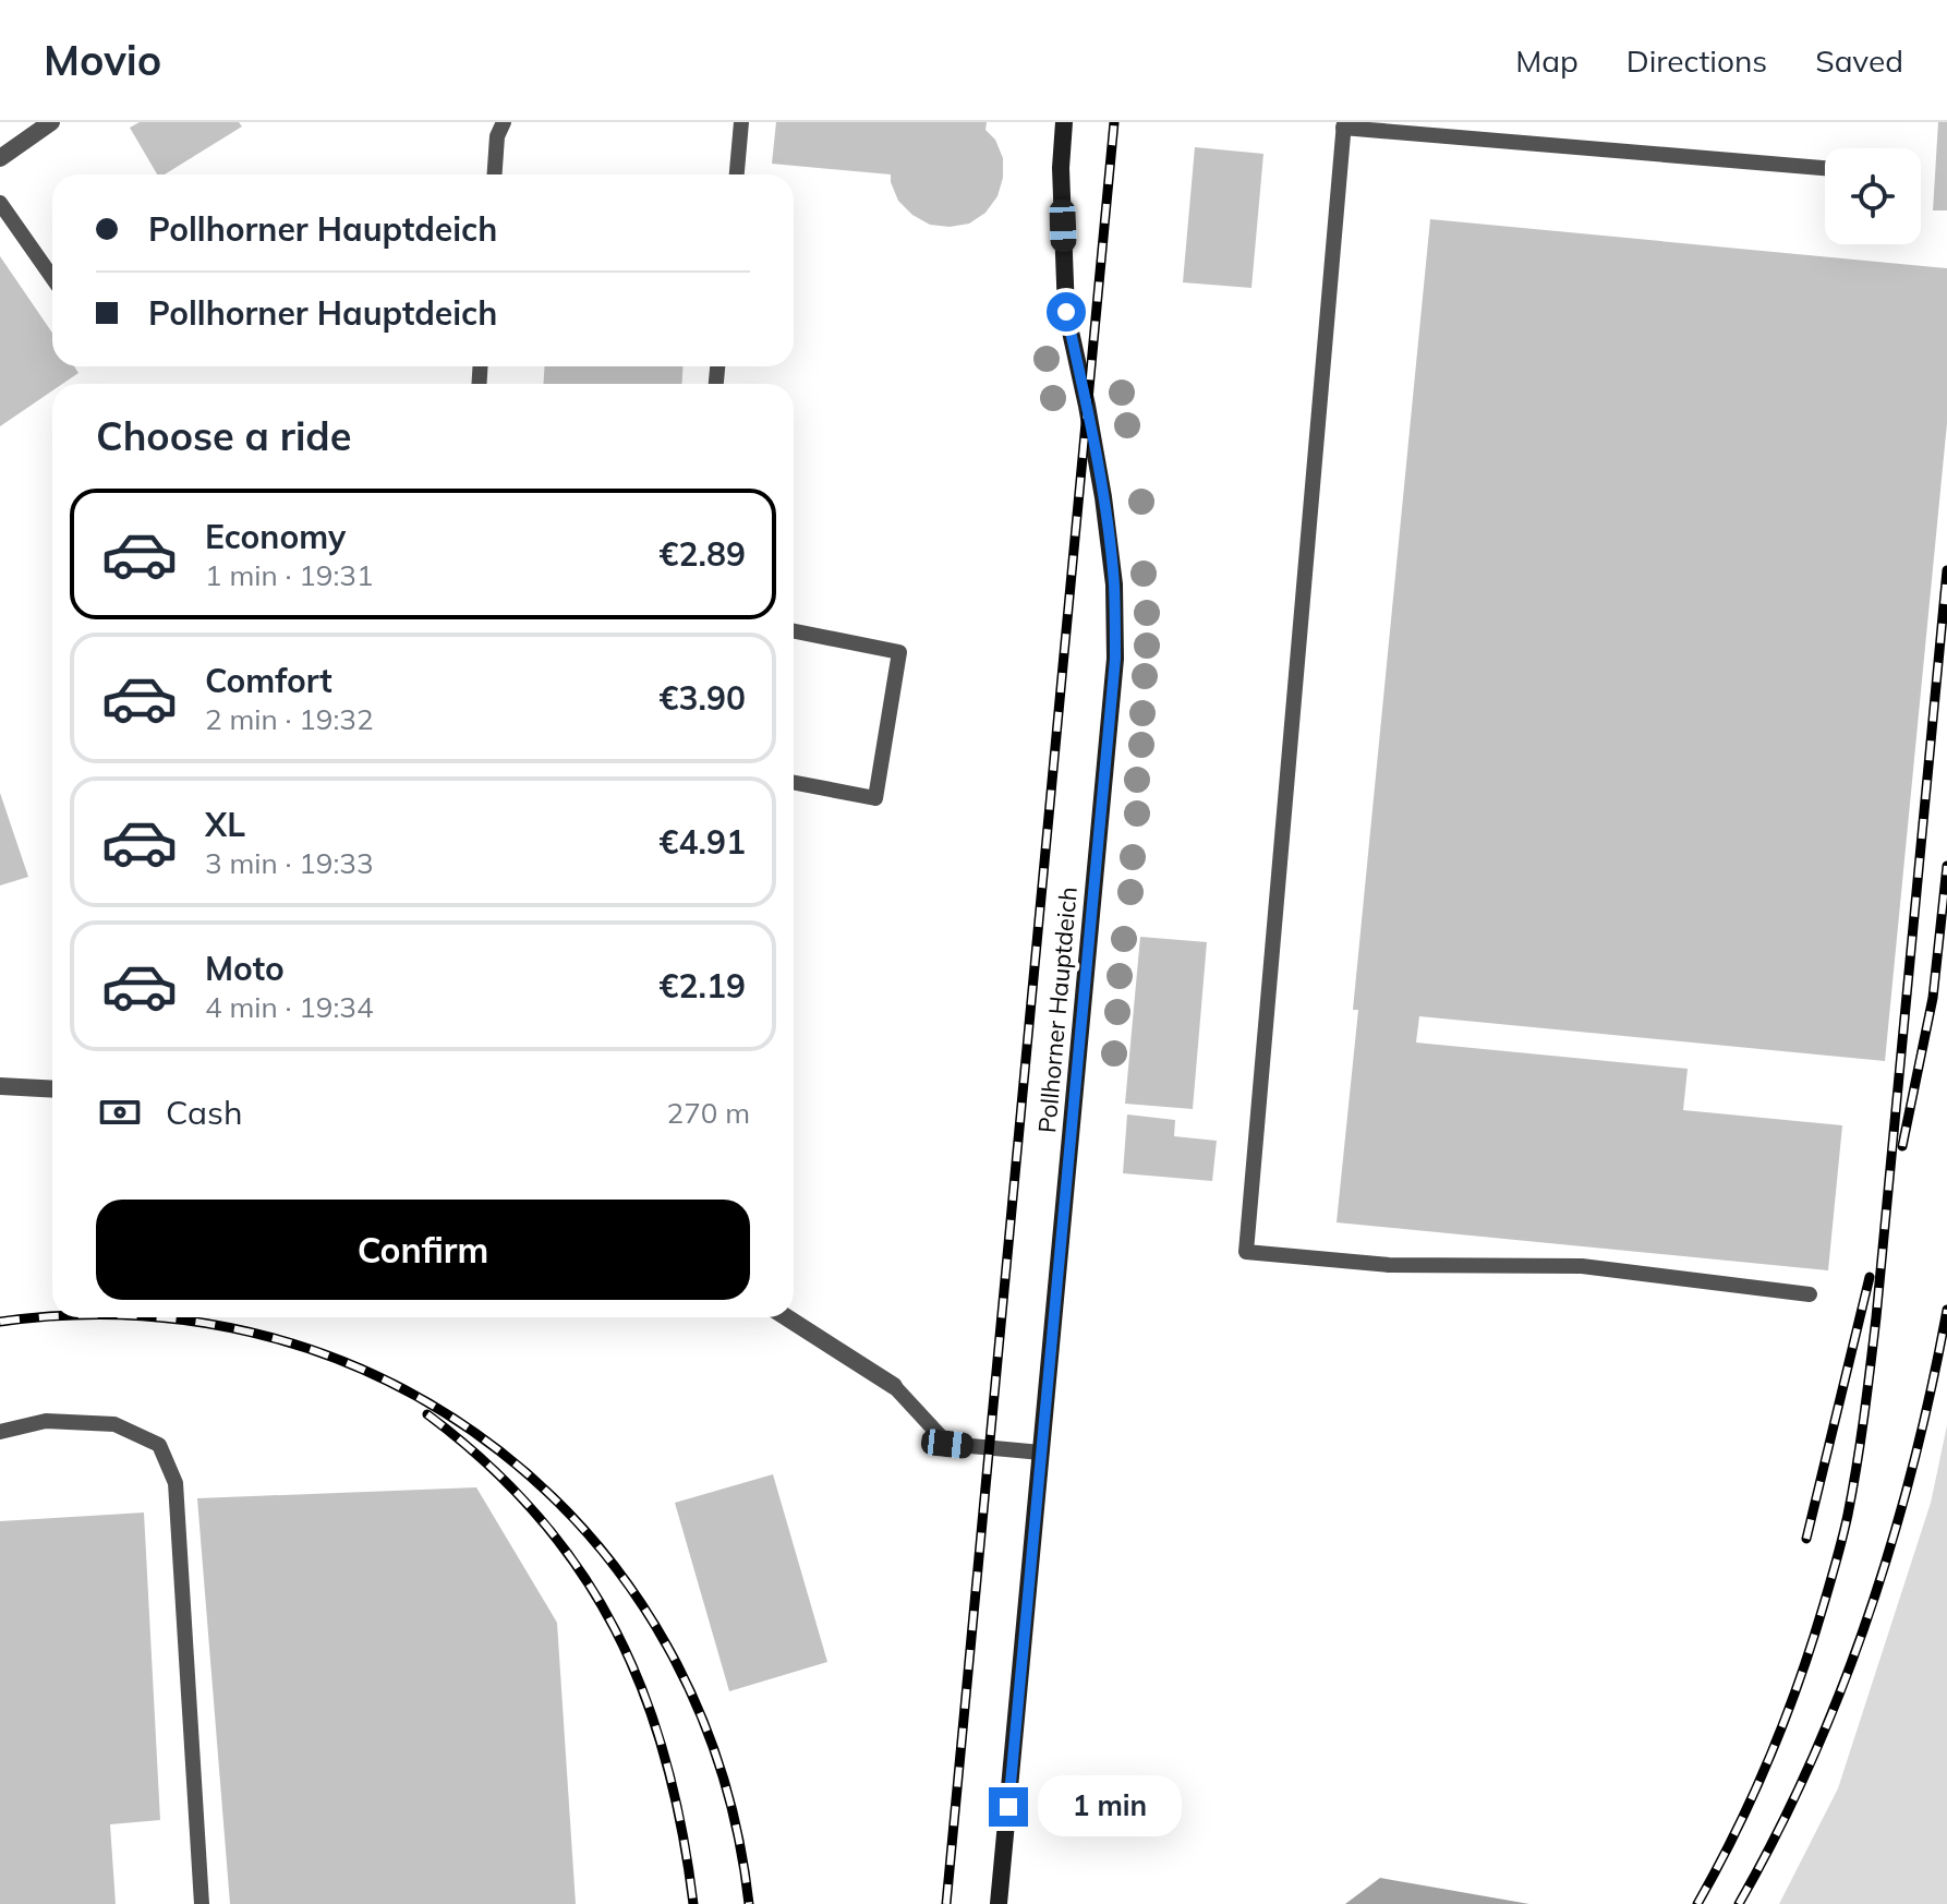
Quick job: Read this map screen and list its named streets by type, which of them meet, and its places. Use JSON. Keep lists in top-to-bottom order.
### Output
{
  "streets": {
    "main road": ["Pollhorner Hauptdeich"]
  },
  "page": {
    "header": "Movio",
    "nav": ["Map", "Directions", "Saved"],
    "banner": ["Pollhorner Hauptdeich", "Pollhorner Hauptdeich"],
    "heading": "Choose a ride",
    "list": [
      {
        "name": "Economy",
        "note": "1 min · 19:31",
        "value": "€2.89"
      },
      {
        "name": "Comfort",
        "note": "2 min · 19:32",
        "value": "€3.90"
      },
      {
        "name": "XL",
        "note": "3 min · 19:33",
        "value": "€4.91"
      },
      {
        "name": "Moto",
        "note": "4 min · 19:34",
        "value": "€2.19"
      }
    ],
    "pay": ["Cash", "270 m"],
    "buttons": "Confirm",
    "bubble": "1 min"
  }
}
